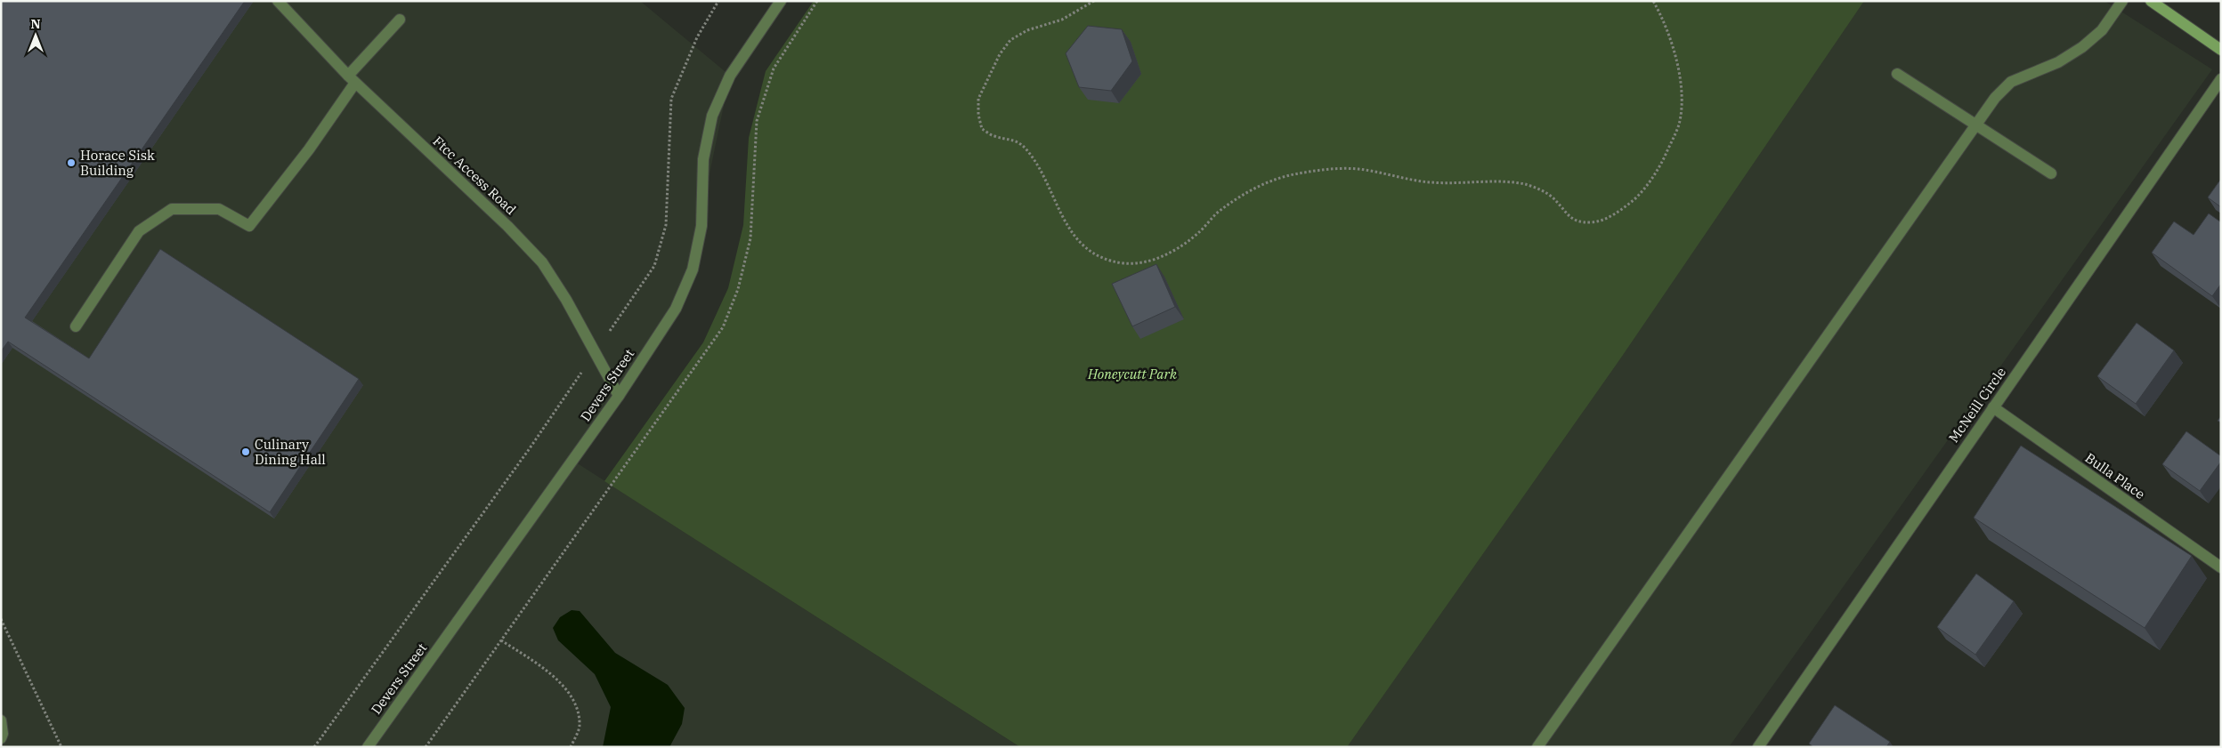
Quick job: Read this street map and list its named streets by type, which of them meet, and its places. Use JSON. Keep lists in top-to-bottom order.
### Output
{
  "streets": {
    "street": [
      "Ftcc Access Road",
      "Devers Street",
      "McNeill Circle",
      "Bulla Place"
    ]
  },
  "crossings": [
    ["Ftcc Access Road", "Devers Street"],
    ["McNeill Circle", "Bulla Place"]
  ],
  "parks": ["Honeycutt Park"],
  "places": ["Horace Sisk Building", "Culinary Dining Hall"],
  "north": "top"
}
